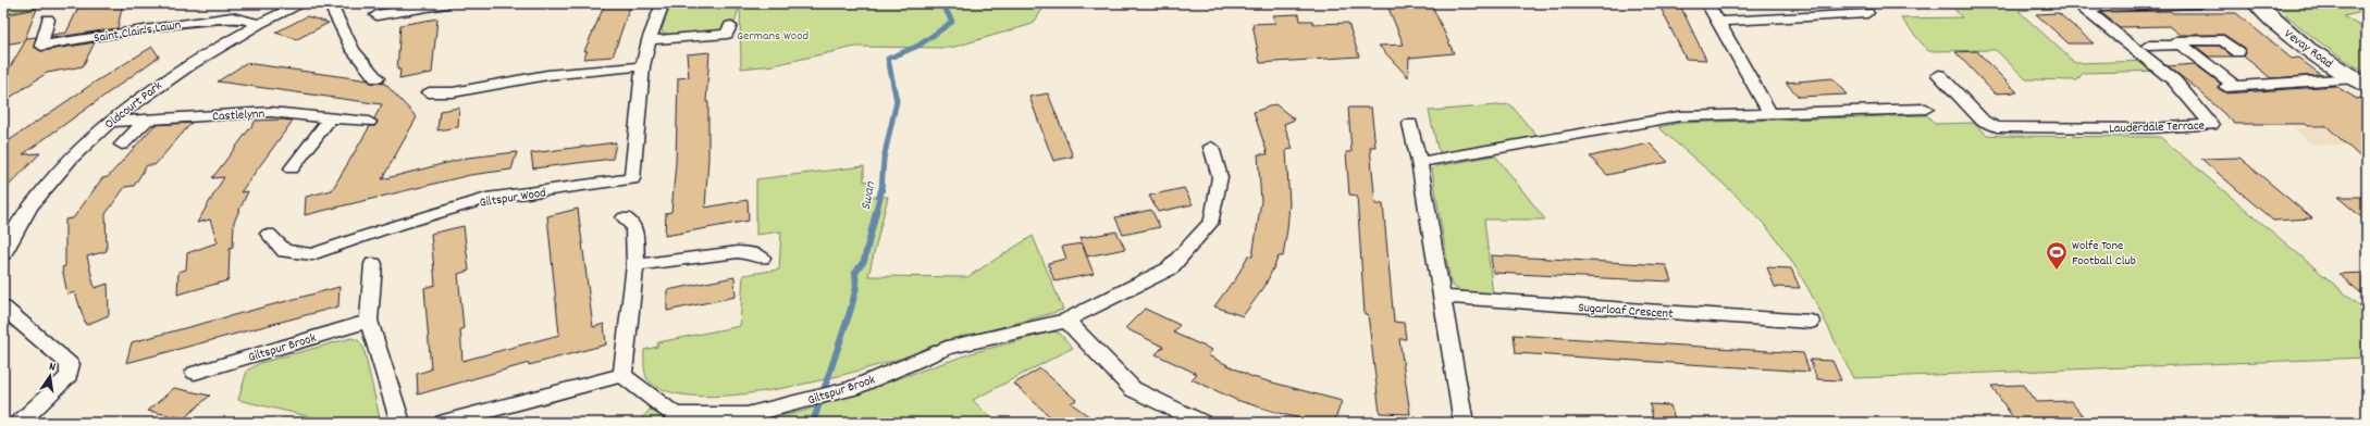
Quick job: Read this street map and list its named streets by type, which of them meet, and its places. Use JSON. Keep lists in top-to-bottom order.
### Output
{
  "streets": {
    "main road": ["Vevay Road"],
    "street": [
      "Saint Clair's Lawn",
      "Oldcourt Park",
      "Castlelynn",
      "Lauderdale Terrace",
      "Giltspur Wood",
      "Sugarloaf Crescent",
      "Giltspur Brook"
    ]
  },
  "crossings": [
    ["Saint Clair's Lawn", "Oldcourt Park"],
    ["Oldcourt Park", "Castlelynn"]
  ],
  "water": ["Swan"],
  "parks": ["Germans Wood"],
  "places": {
    "sports": ["Wolfe Tone Football Club"]
  },
  "north": "top"
}
